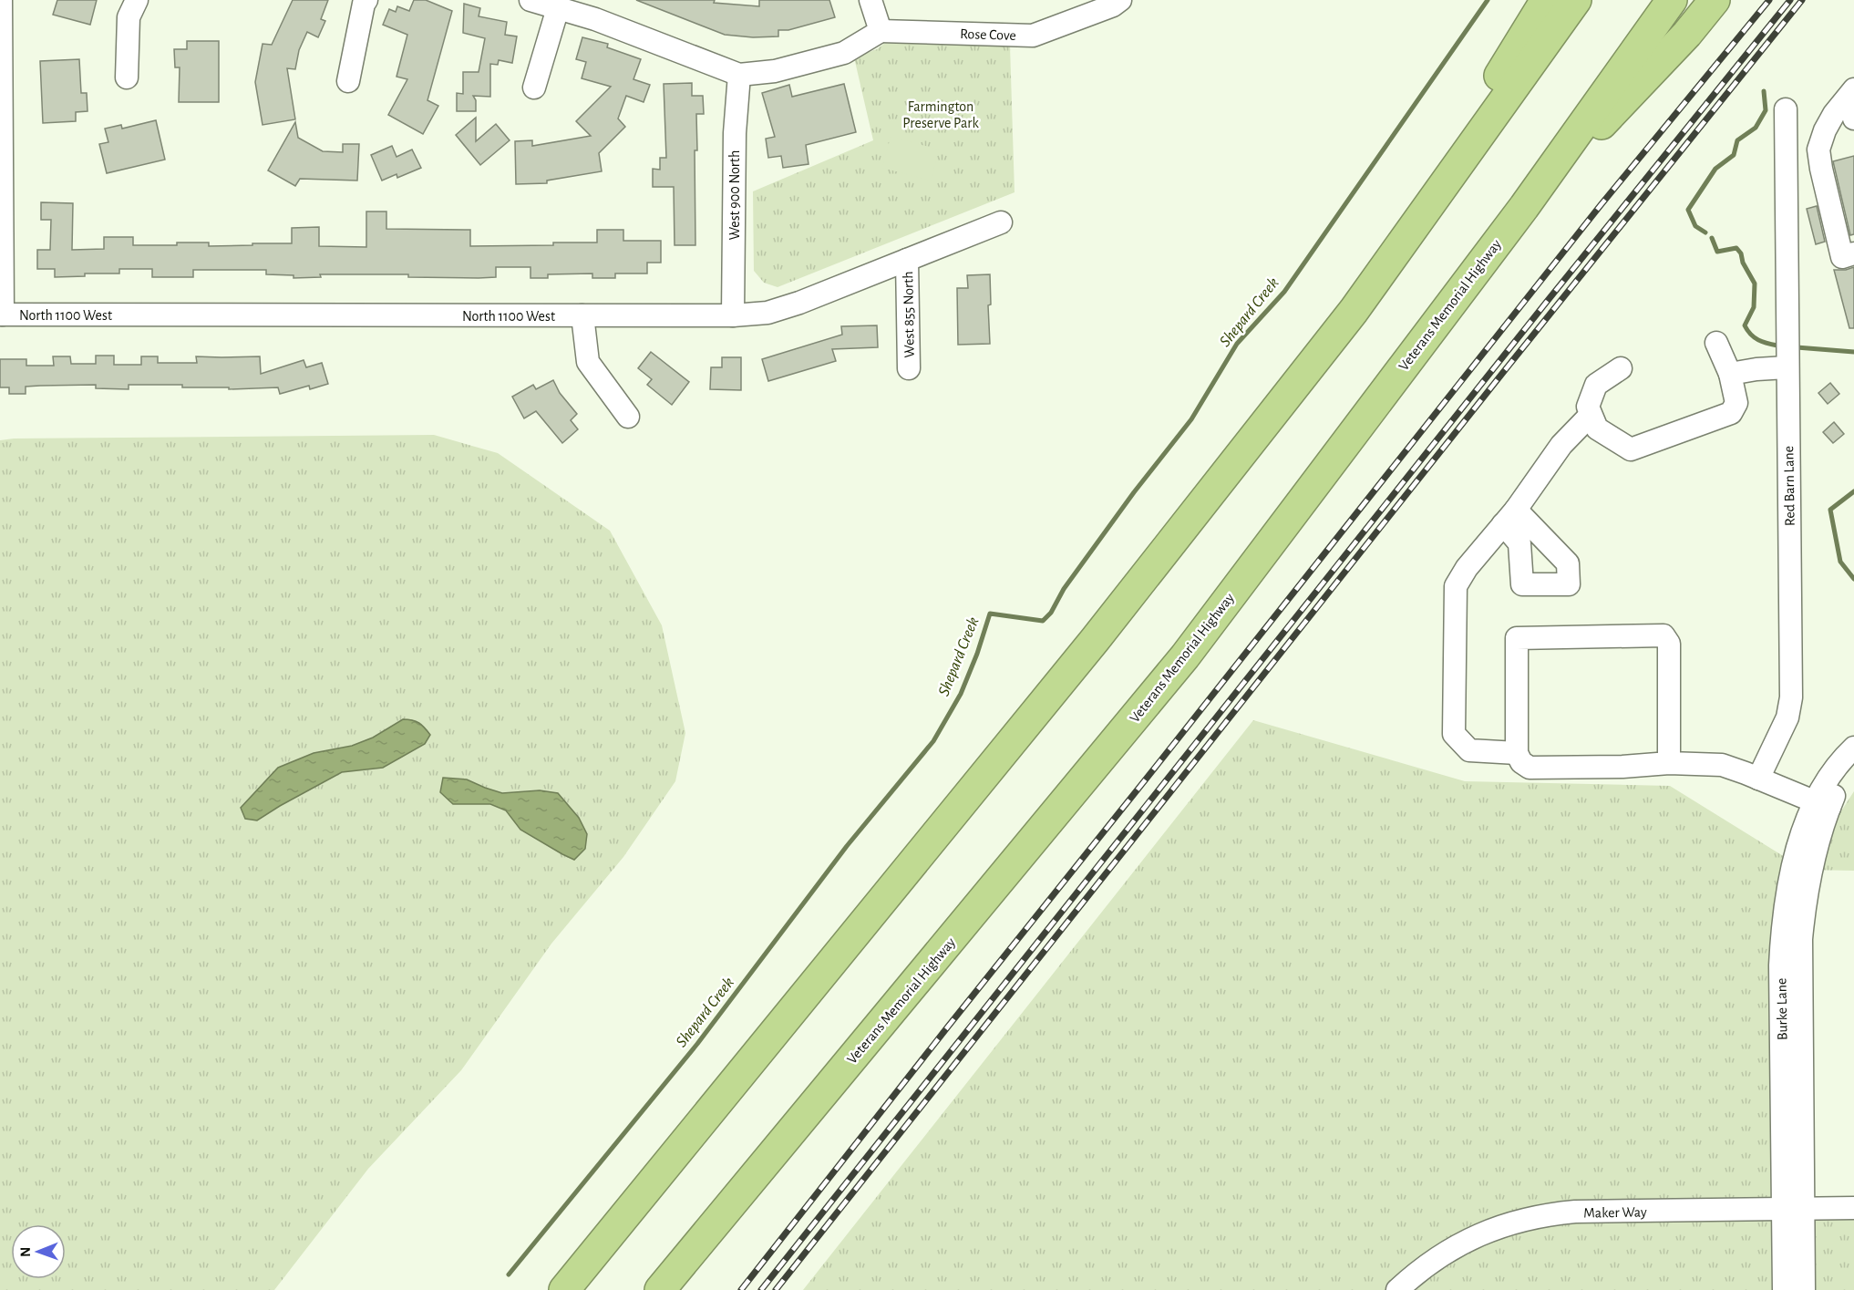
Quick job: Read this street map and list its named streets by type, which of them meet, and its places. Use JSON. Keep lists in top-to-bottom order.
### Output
{
  "streets": {
    "highway": ["Veterans Memorial Highway"],
    "street": [
      "Rose Cove",
      "West 900 North",
      "North 1100 West",
      "West 855 North",
      "Red Barn Lane",
      "Burke Lane",
      "Maker Way"
    ]
  },
  "crossings": [
    ["West 900 North", "North 1100 West"],
    ["North 1100 West", "West 855 North"],
    ["Burke Lane", "Maker Way"]
  ],
  "water": ["Shepard Creek"],
  "parks": ["Farmington Preserve Park"],
  "north": "left"
}
